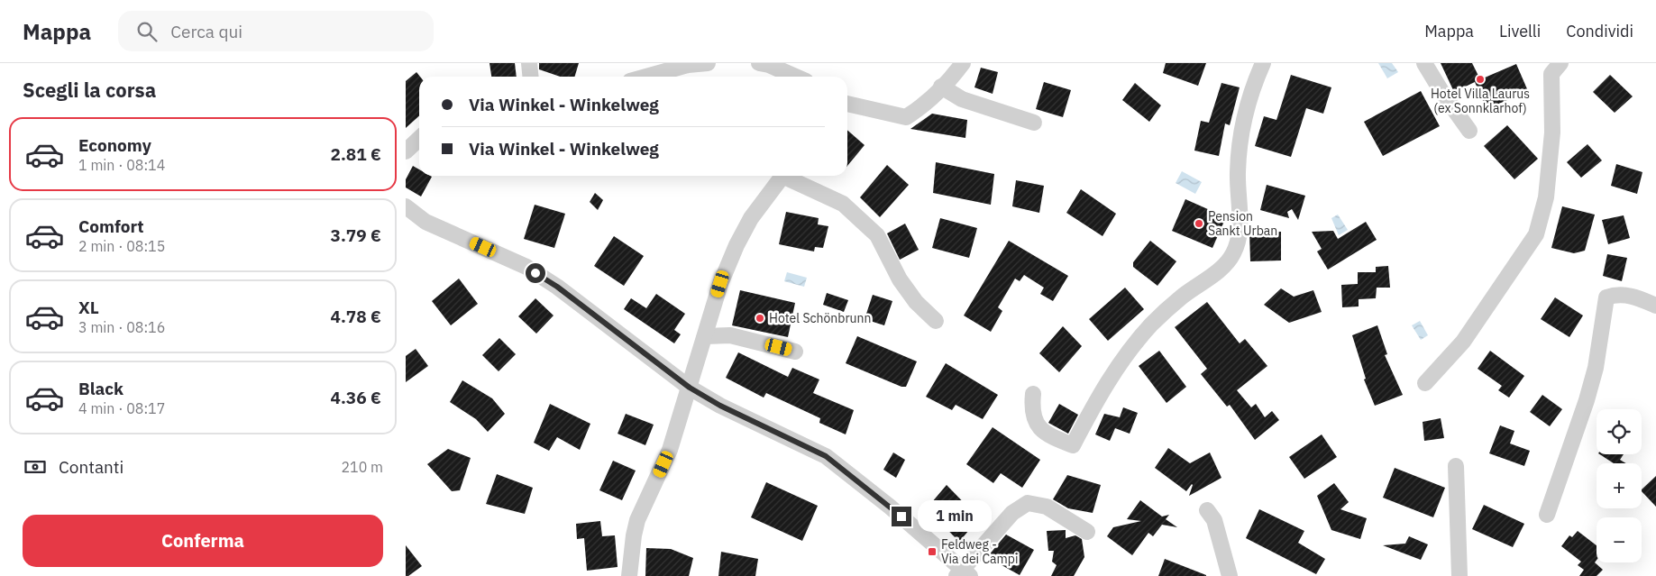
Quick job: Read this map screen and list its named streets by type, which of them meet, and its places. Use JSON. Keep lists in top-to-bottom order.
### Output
{
  "places": {
    "other": ["Hotel Villa Laurus (ex Sonnklarhof)", "Pension Sankt Urban", "Hotel Schönbrunn"],
    "transit": ["Feldweg - Via dei Campi"]
  },
  "page": {
    "header": "Mappa",
    "search": "Cerca qui",
    "nav": ["Mappa", "Livelli", "Condividi"],
    "heading": "Scegli la corsa",
    "banner": ["Via Winkel - Winkelweg", "Via Winkel - Winkelweg"],
    "list": [
      {
        "name": "Economy",
        "note": "1 min · 08:14",
        "value": "2.81 €"
      },
      {
        "name": "Comfort",
        "note": "2 min · 08:15",
        "value": "3.79 €"
      },
      {
        "name": "XL",
        "note": "3 min · 08:16",
        "value": "4.78 €"
      },
      {
        "name": "Black",
        "note": "4 min · 08:17",
        "value": "4.36 €"
      }
    ],
    "map_buttons": ["+", "−"],
    "pay": ["Contanti", "210 m"],
    "bubble": "1 min",
    "buttons": "Conferma"
  }
}
